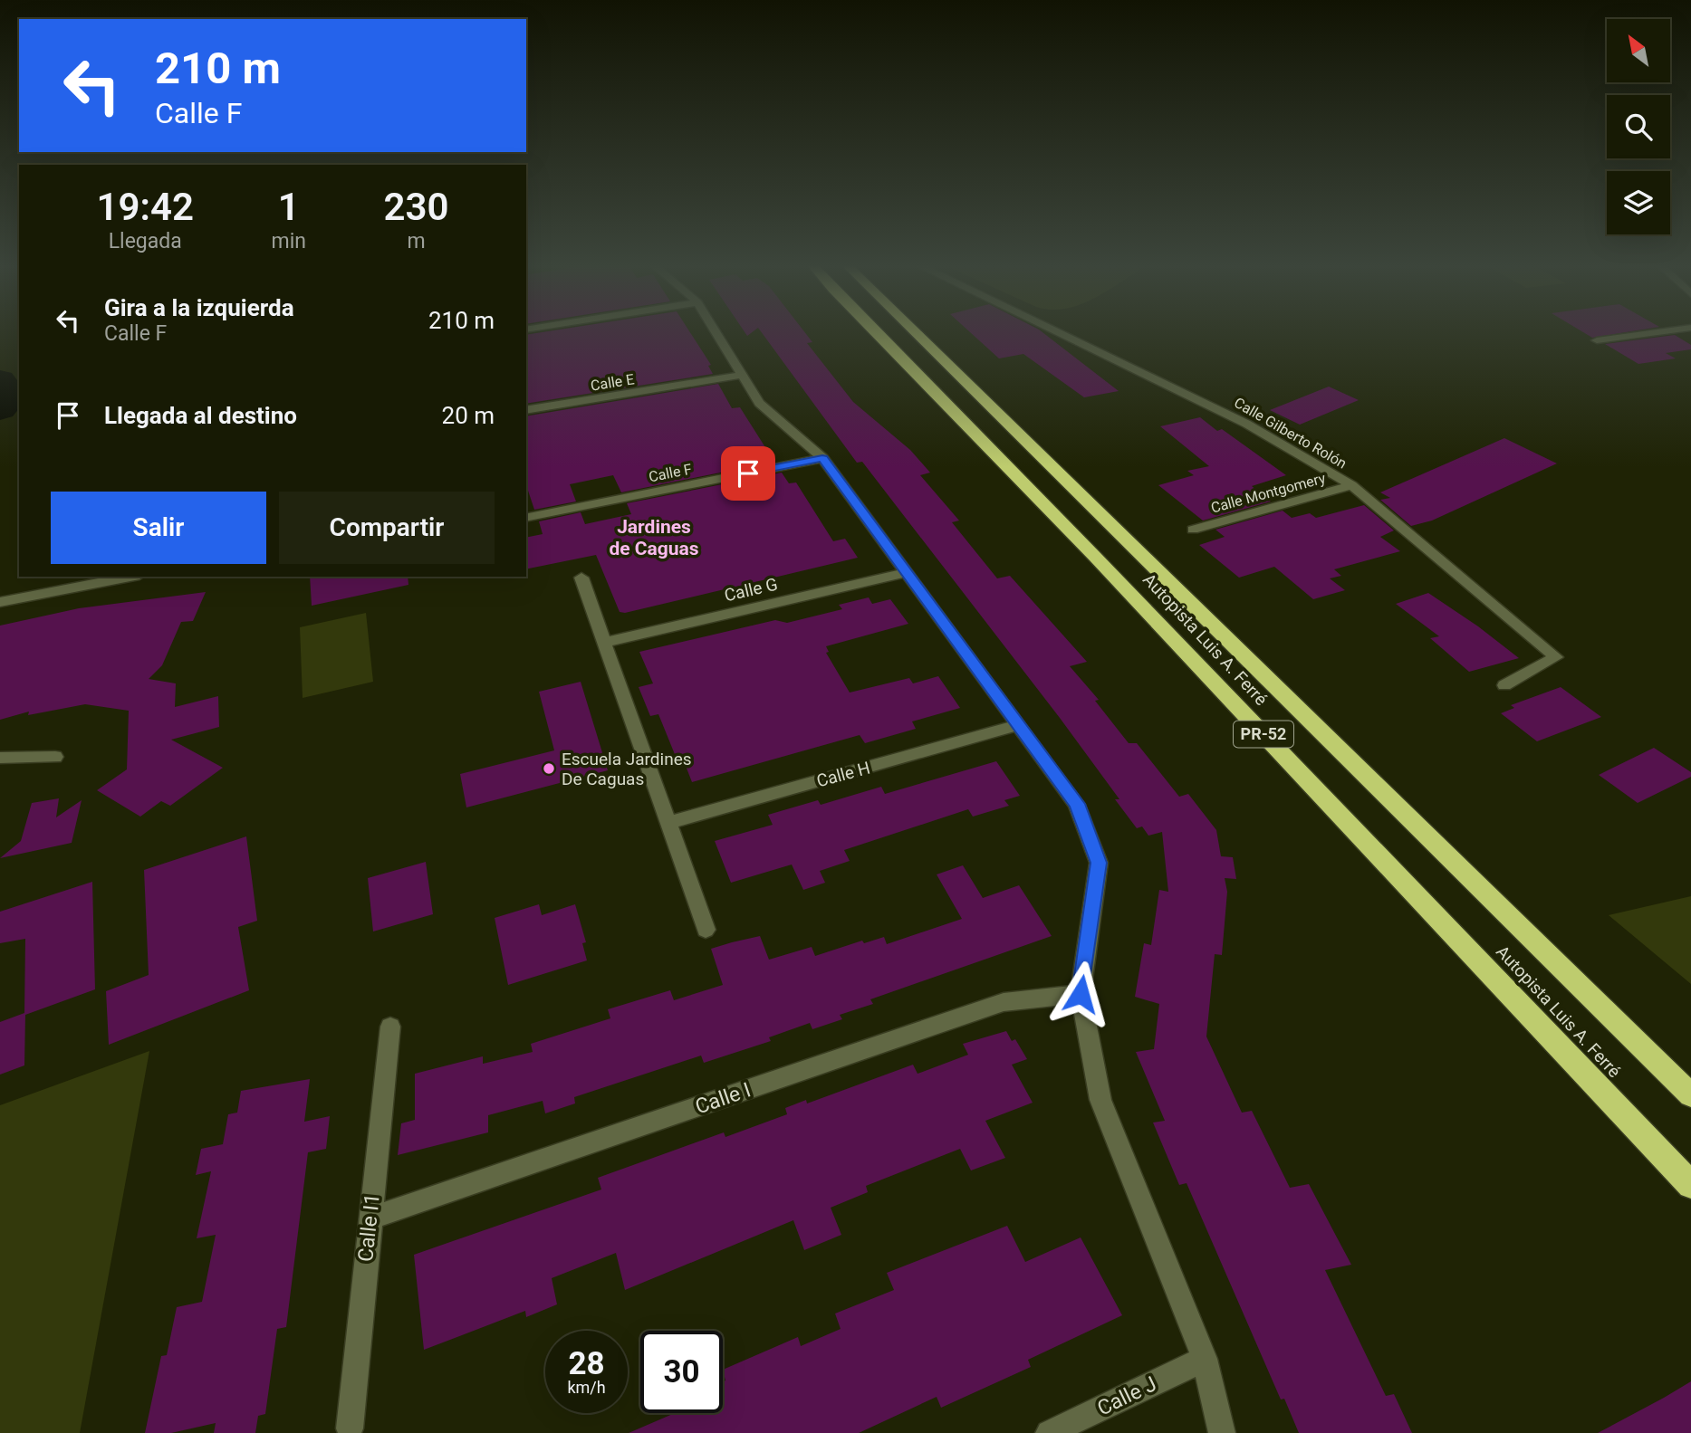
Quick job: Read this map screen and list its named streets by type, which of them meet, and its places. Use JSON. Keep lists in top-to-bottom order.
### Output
{
  "streets": {
    "highway": ["Autopista Luis A. Ferré", "PR-52"],
    "street": [
      "Calle E",
      "Calle Gilberto Rolón",
      "Calle F",
      "Calle Montgomery",
      "Calle G",
      "Calle H",
      "Calle I",
      "Calle I1",
      "Calle J"
    ]
  },
  "crossings": [
    ["Calle Gilberto Rolón", "Calle Montgomery"],
    ["Calle I", "Calle I1"]
  ],
  "districts": ["Jardines de Caguas"],
  "places": ["Escuela Jardines De Caguas"],
  "north": "top left",
  "page": {
    "turn": ["210 m", "Calle F"],
    "eta": [
      "19:42",
      "Llegada",
      "1",
      "min",
      "230",
      "m"
    ],
    "list": [
      {
        "name": "Gira a la izquierda",
        "note": "Calle F",
        "value": "210 m"
      },
      {
        "name": "Llegada al destino",
        "value": "20 m"
      }
    ],
    "buttons": ["Salir", "Compartir"],
    "speed": "28 km/h",
    "limit": "30"
  }
}
